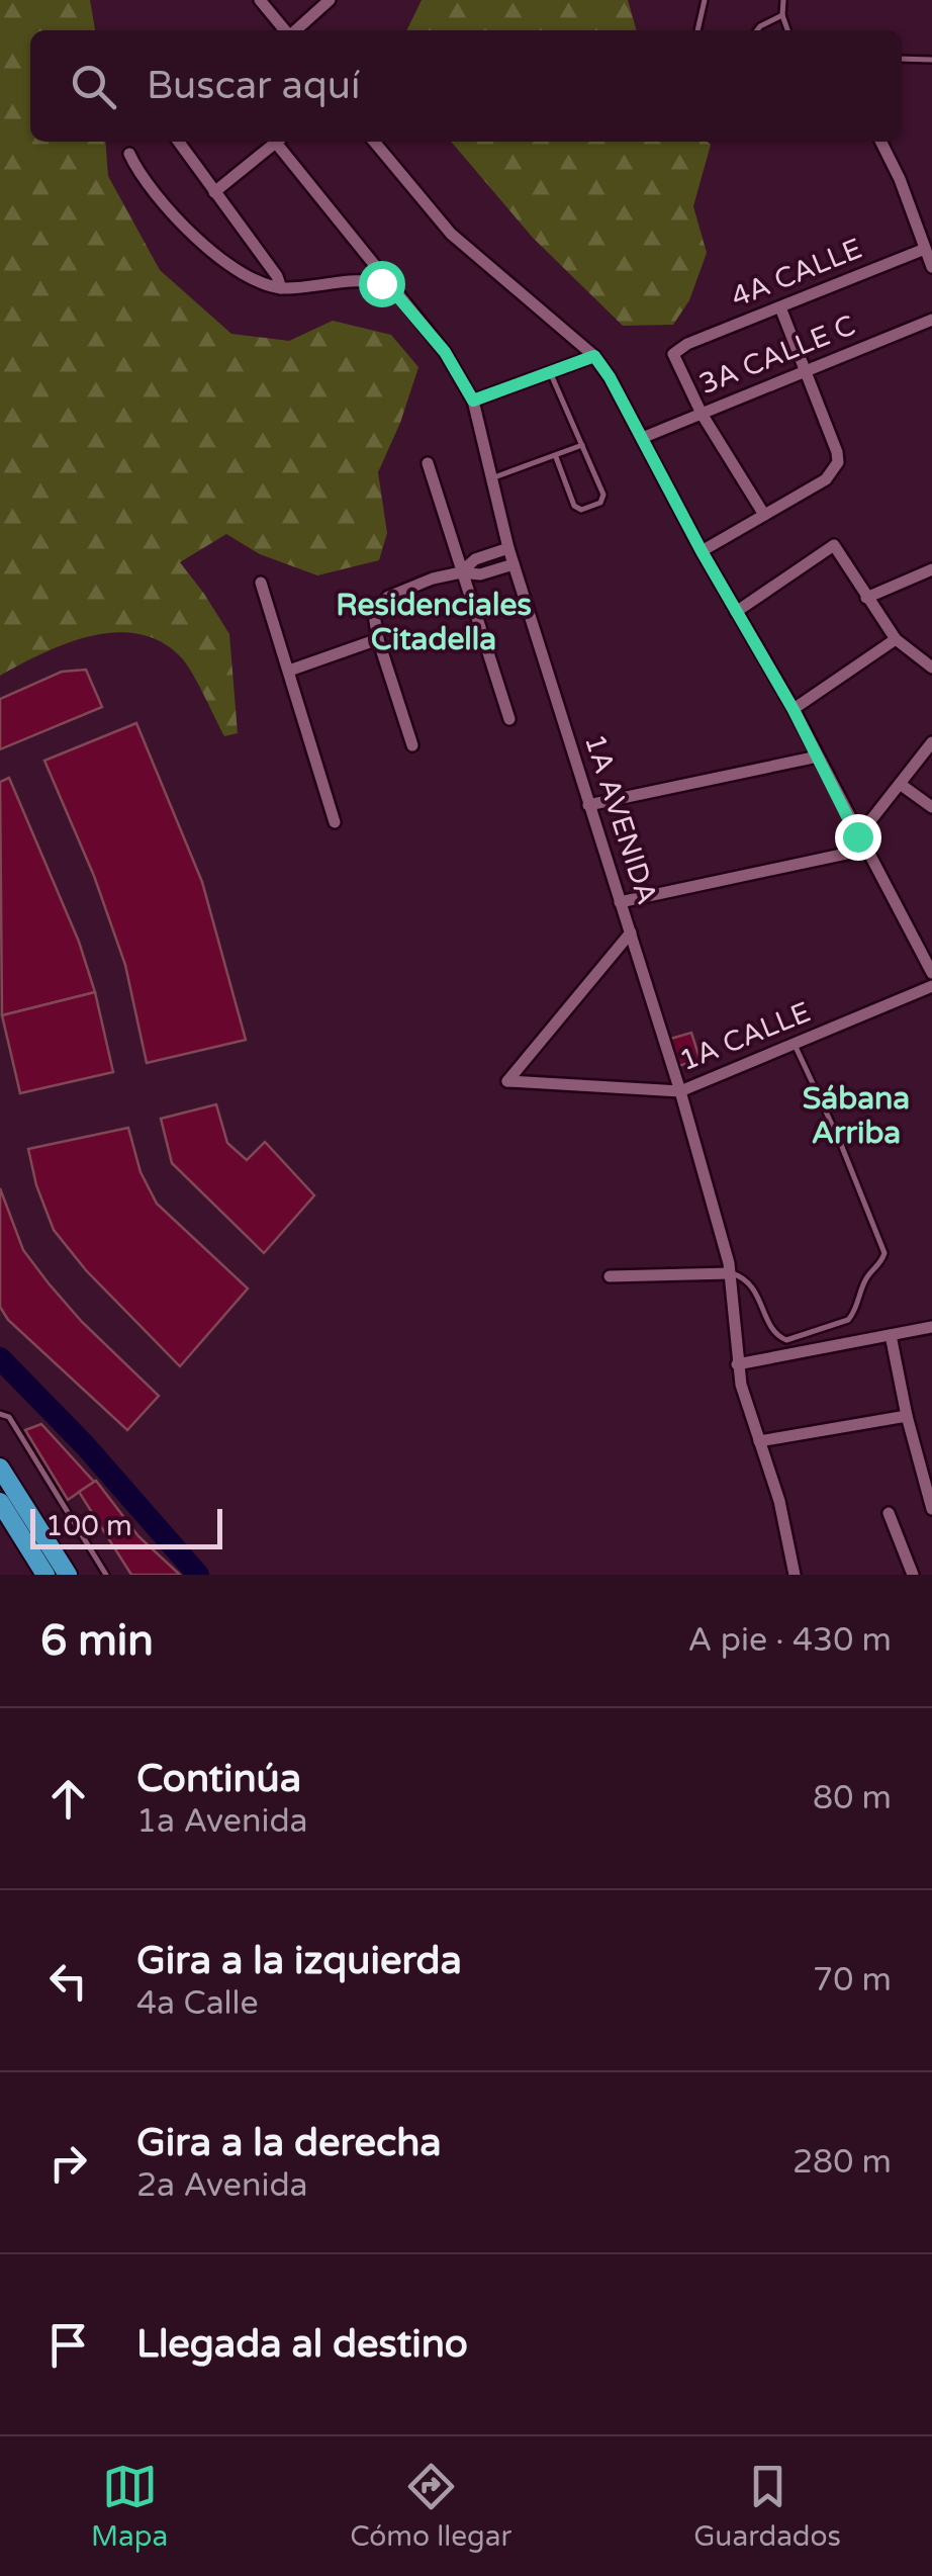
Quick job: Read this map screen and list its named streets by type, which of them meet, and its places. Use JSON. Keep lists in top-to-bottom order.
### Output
{
  "streets": {
    "street": [
      "4A CALLE",
      "3A CALLE C",
      "1A AVENIDA",
      "1A CALLE"
    ]
  },
  "crossings": [
    ["4A CALLE", "3A CALLE C"],
    ["1A AVENIDA", "1A CALLE"]
  ],
  "districts": ["Residenciales Citadella", "Sábana Arriba"],
  "scale_bar": "100 m",
  "page": {
    "search": "Buscar aquí",
    "scale": "100 m",
    "heading": ["6 min", "A pie · 430 m"],
    "list": [
      ["Continúa", "1a Avenida", "80 m"],
      ["Gira a la izquierda", "4a Calle", "70 m"],
      ["Gira a la derecha", "2a Avenida", "280 m"],
      "Llegada al destino"
    ],
    "nav": ["Mapa", "Cómo llegar", "Guardados"]
  }
}
